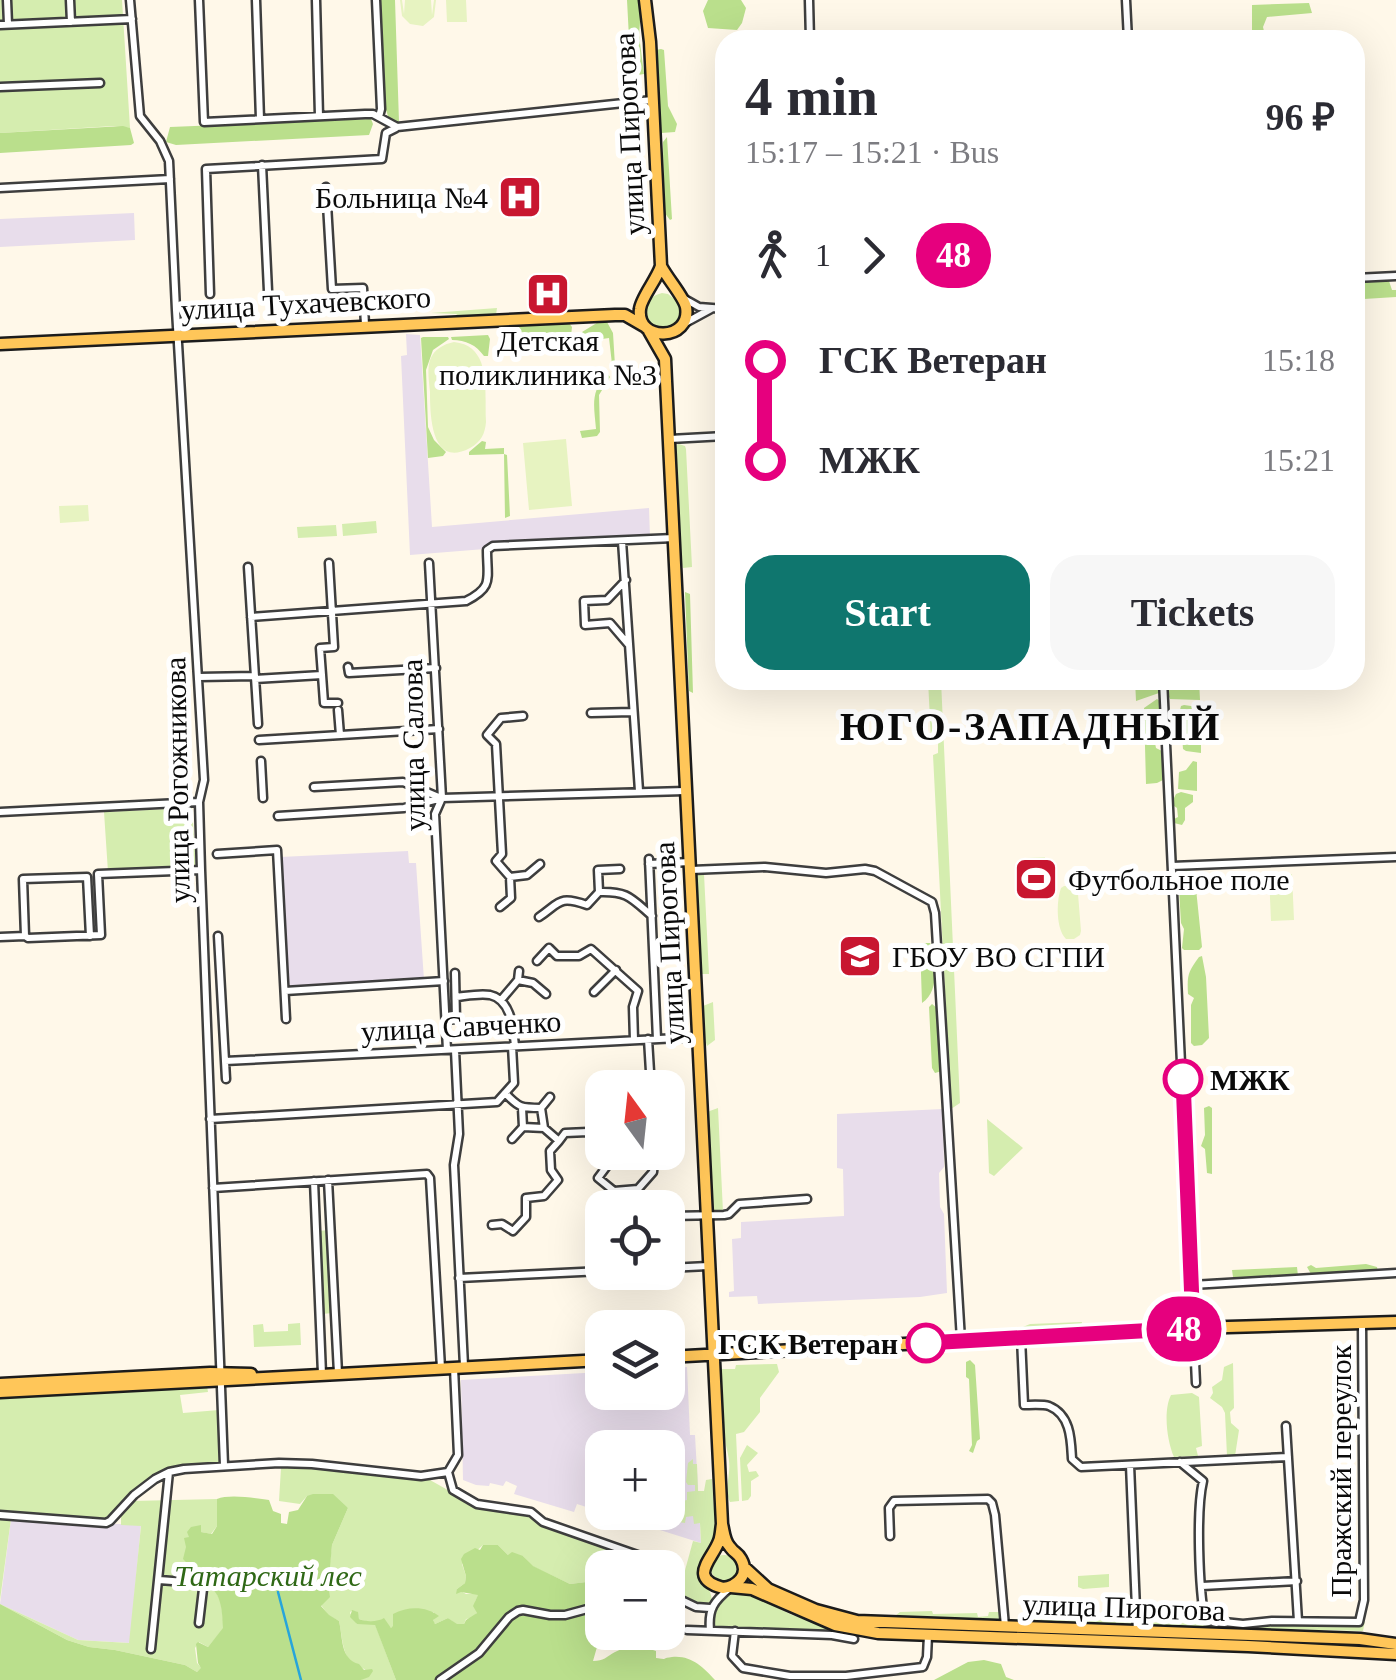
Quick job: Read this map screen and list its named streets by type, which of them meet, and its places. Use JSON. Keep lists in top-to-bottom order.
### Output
{
  "streets": {
    "main road": ["улица Пирогова", "улица Тухачевского"],
    "street": [
      "улица Салова",
      "улица Рогожникова",
      "улица Савченко",
      "Пражский переулок"
    ]
  },
  "crossings": [
    ["улица Пирогова", "улица Тухачевского"],
    ["улица Пирогова", "улица Савченко"],
    ["улица Тухачевского", "улица Рогожникова"],
    ["улица Салова", "улица Савченко"]
  ],
  "districts": ["ЮГО-ЗАПАДНЫЙ"],
  "parks": ["Татарский лес"],
  "places": {
    "hospital": ["Больница №4", "Детская поликлиника №3"],
    "sports": ["Футбольное поле"],
    "school or university": ["ГБОУ ВО СГПИ"],
    "other": ["МЖК", "ГСК Ветеран"]
  },
  "lines": ["bus line 48"],
  "north": "top",
  "page": {
    "on_map": "48",
    "heading": ["4 min", "15:17 – 15:21 · Bus", "96 ₽"],
    "legs": ["1", "48"],
    "list": [
      {
        "name": "ГСК Ветеран",
        "value": "15:18"
      },
      {
        "name": "МЖК",
        "value": "15:21"
      }
    ],
    "buttons": ["Start", "Tickets"],
    "map_buttons": ["+", "−"]
  }
}
